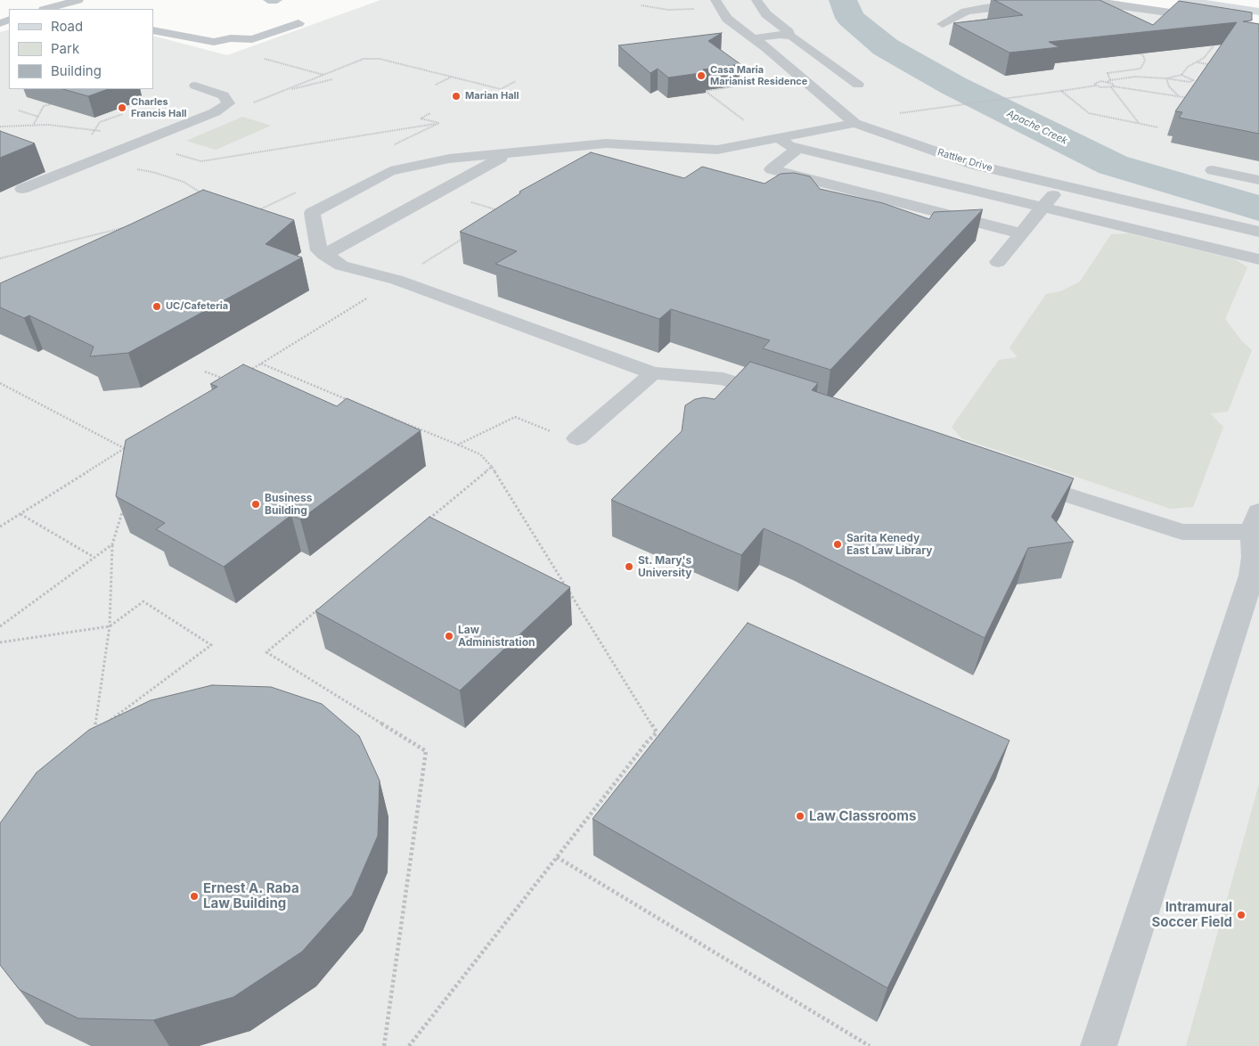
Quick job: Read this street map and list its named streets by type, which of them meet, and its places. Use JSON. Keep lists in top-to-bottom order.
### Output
{
  "streets": {
    "street": ["Rattler Drive"]
  },
  "water": ["Apache Creek"],
  "places": [
    "Casa Maria Marianist Residence",
    "Marian Hall",
    "Charles Francis Hall",
    "UC/Cafeteria",
    "Business Building",
    "Sarita Kenedy East Law Library",
    "St. Mary's University",
    "Law Administration",
    "Law Classrooms",
    "Ernest A. Raba Law Building",
    "Intramural Soccer Field"
  ],
  "legend": ["Road", "Park", "Building"]
}
